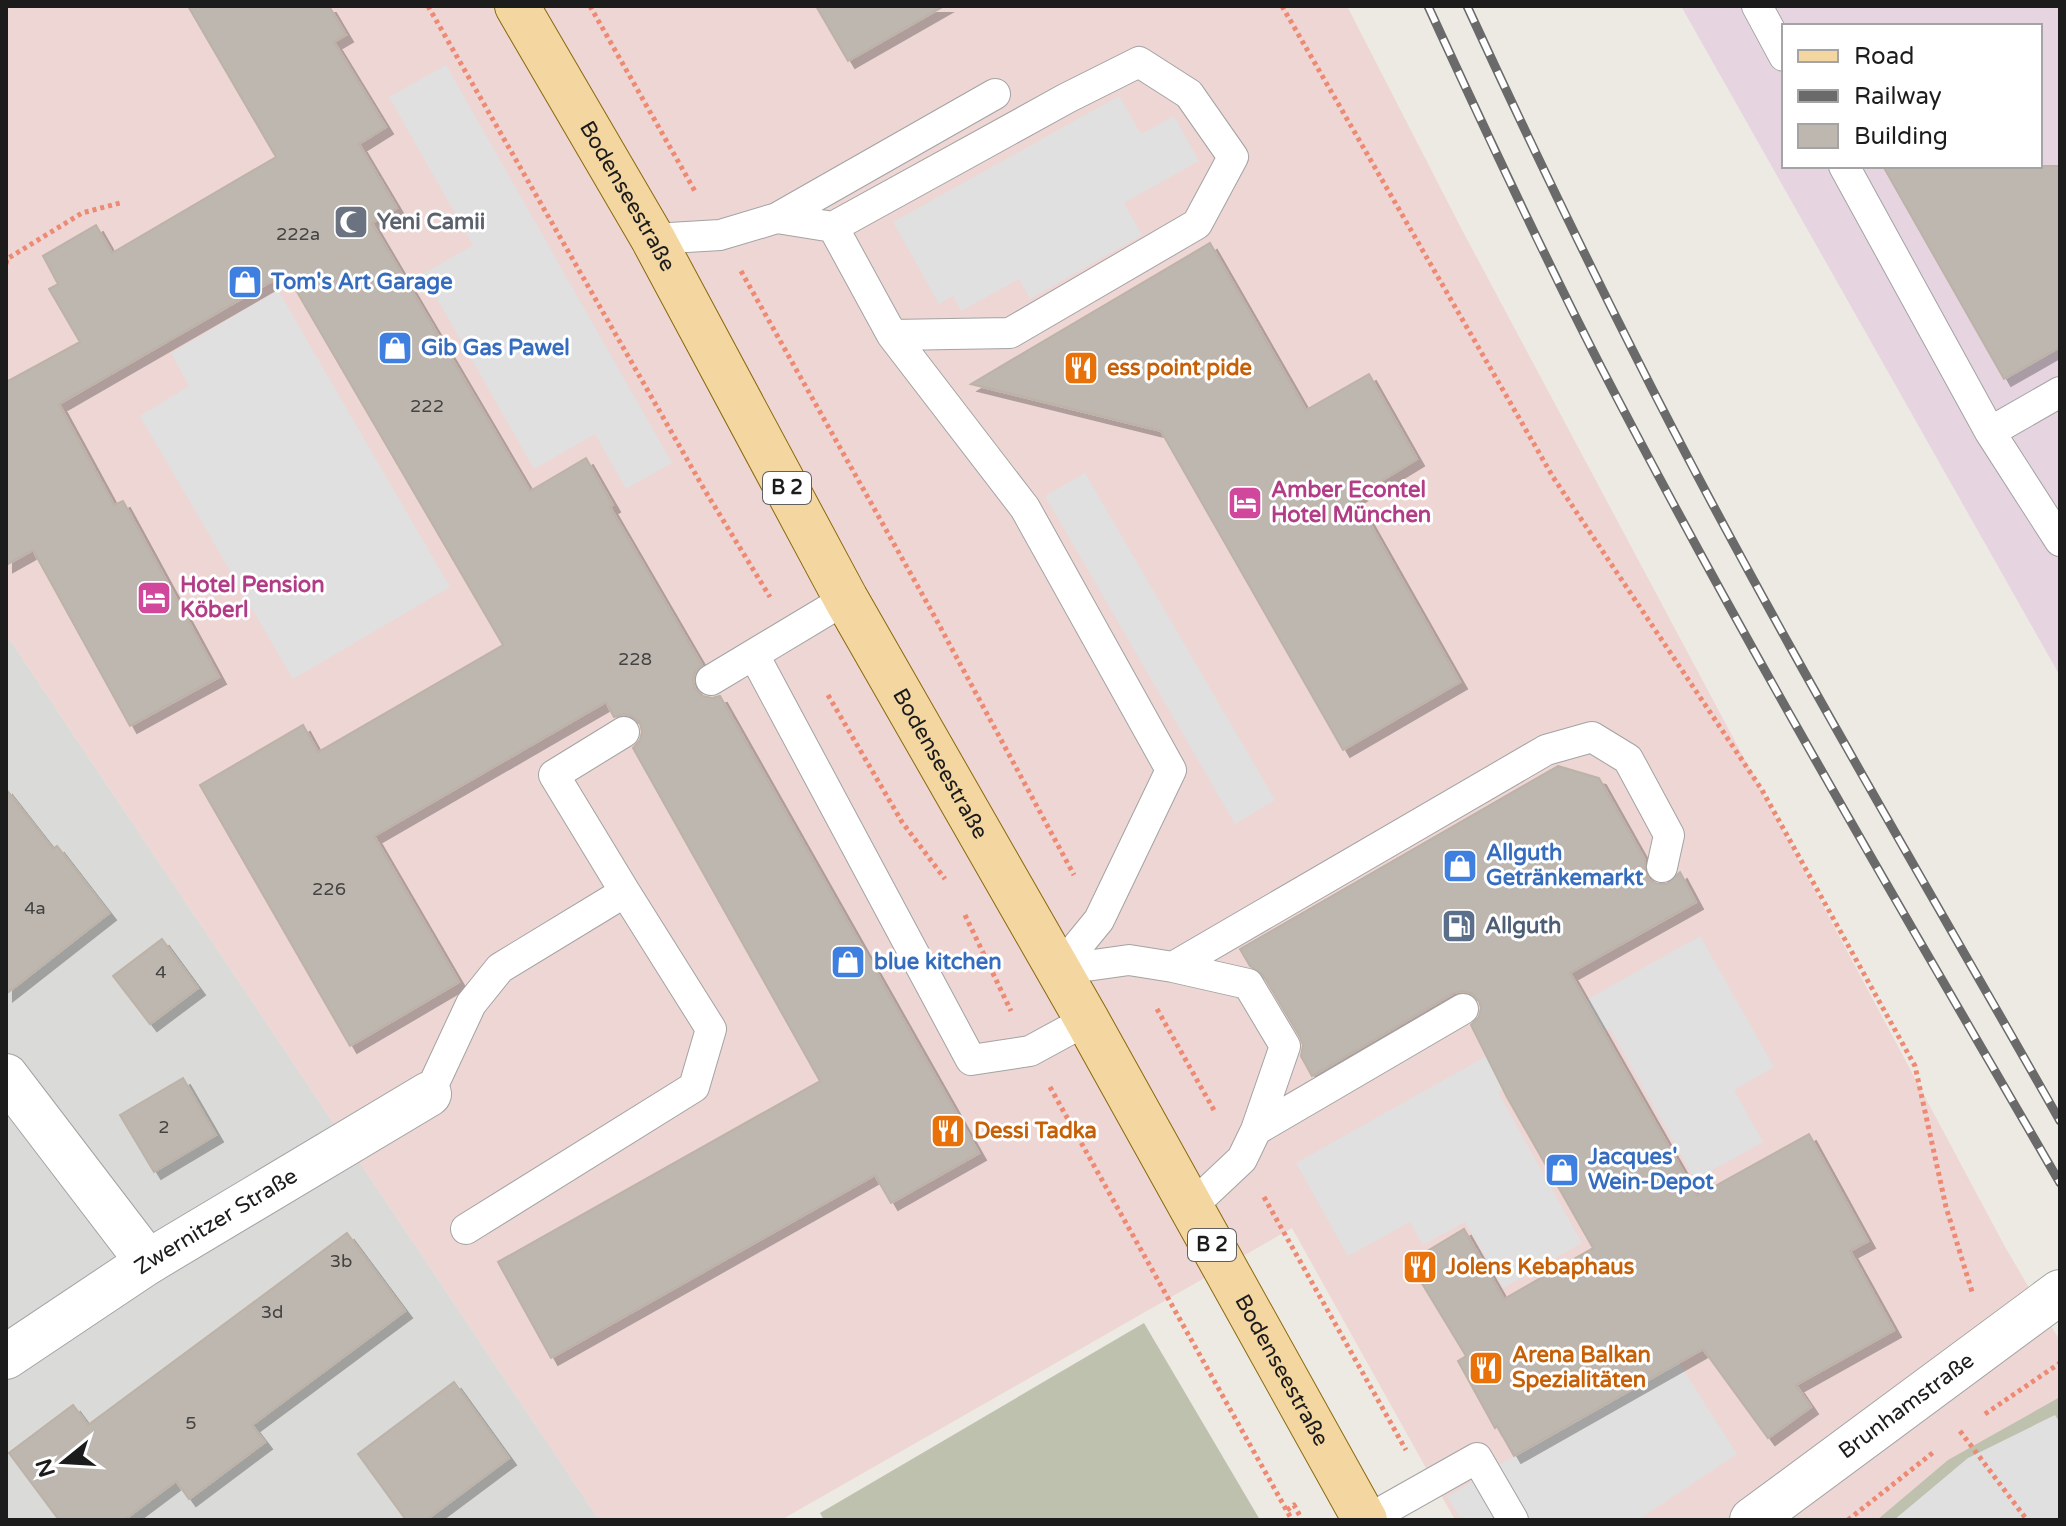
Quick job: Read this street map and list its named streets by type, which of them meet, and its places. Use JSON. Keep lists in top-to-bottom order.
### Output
{
  "streets": {
    "main road": ["Bodenseestraße", "B 2"],
    "street": ["Zwernitzer Straße", "Brunhamstraße"]
  },
  "places": {
    "mosque": ["Yeni Camii"],
    "shop": [
      "Tom's Art Garage",
      "Gib Gas Pawel",
      "Allguth Getränkemarkt",
      "blue kitchen",
      "Jacques' Wein-Depot"
    ],
    "restaurant": [
      "ess point pide",
      "Dessi Tadka",
      "Jolens Kebaphaus",
      "Arena Balkan Spezialitäten"
    ],
    "hotel": ["Amber Econtel Hotel München", "Hotel Pension Köberl"],
    "fuel station": ["Allguth"]
  },
  "house_numbers": [
    "222a",
    "222",
    "228",
    "226",
    "4a",
    "4",
    "2",
    "3b",
    "3d",
    "5"
  ],
  "legend": ["Road", "Railway", "Building"],
  "north": "left"
}
